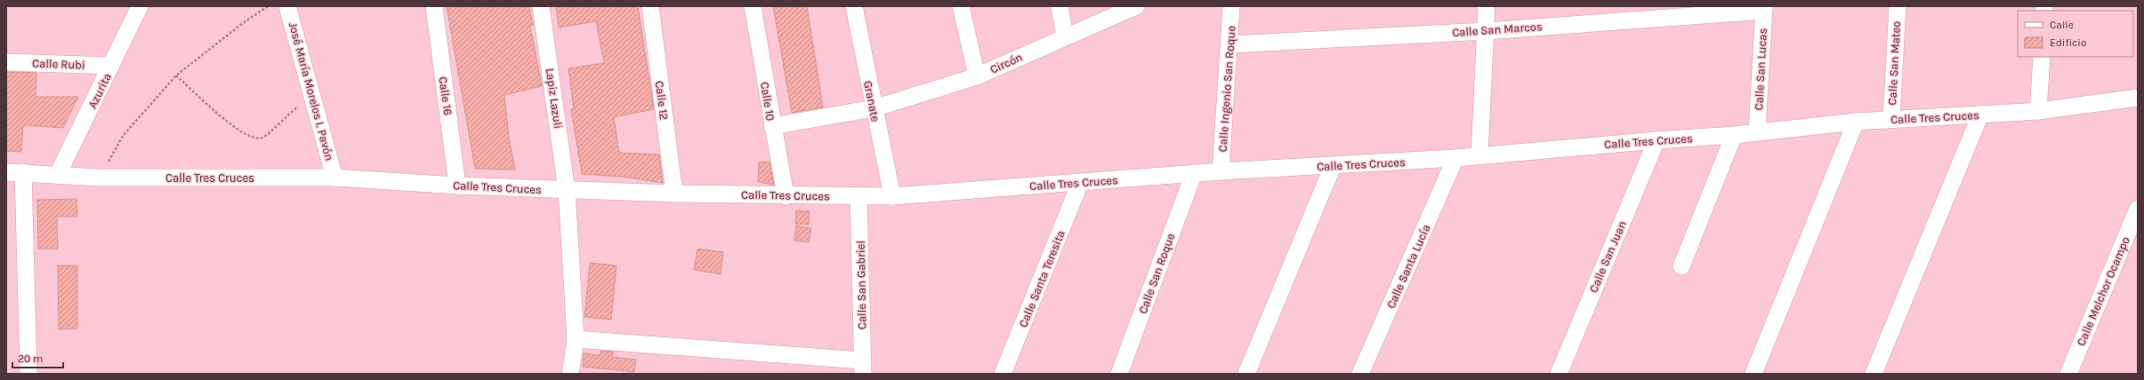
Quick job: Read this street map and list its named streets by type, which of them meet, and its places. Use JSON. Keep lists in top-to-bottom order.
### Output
{
  "streets": {
    "street": [
      "Calle San Marcos",
      "Circón",
      "Calle San Mateo",
      "Calle Rubi",
      "Calle San Lucas",
      "Calle Ingenio San Roque",
      "Azurita",
      "José María Morelos I. Pavón",
      "Calle 16",
      "Lapiz Lazuli",
      "Calle 12",
      "Calle 10",
      "Granate",
      "Calle Tres Cruces",
      "Calle San Juan",
      "Calle Santa Lucía",
      "Calle San Roque",
      "Calle Santa Teresita",
      "Calle San Gabriel",
      "Calle Melchor Ocampo"
    ]
  },
  "crossings": [
    ["Calle San Marcos", "Calle San Lucas"],
    ["Calle San Marcos", "Calle Ingenio San Roque"],
    ["Circón", "Calle 10"],
    ["Circón", "Granate"],
    ["Calle San Mateo", "Calle Tres Cruces"],
    ["Calle Rubi", "Azurita"],
    ["Calle San Lucas", "Calle Tres Cruces"],
    ["Calle Ingenio San Roque", "Calle Tres Cruces"],
    ["Azurita", "Calle Tres Cruces"],
    ["José María Morelos I. Pavón", "Calle Tres Cruces"],
    ["Calle 16", "Calle Tres Cruces"],
    ["Lapiz Lazuli", "Calle Tres Cruces"],
    ["Calle 12", "Calle Tres Cruces"],
    ["Calle 10", "Calle Tres Cruces"],
    ["Granate", "Calle Tres Cruces"],
    ["Calle Tres Cruces", "Calle San Juan"],
    ["Calle Tres Cruces", "Calle Santa Lucía"],
    ["Calle Tres Cruces", "Calle San Roque"],
    ["Calle Tres Cruces", "Calle Santa Teresita"],
    ["Calle Tres Cruces", "Calle San Gabriel"]
  ],
  "legend": ["Calle", "Edificio"],
  "scale_bar": "20 m"
}
